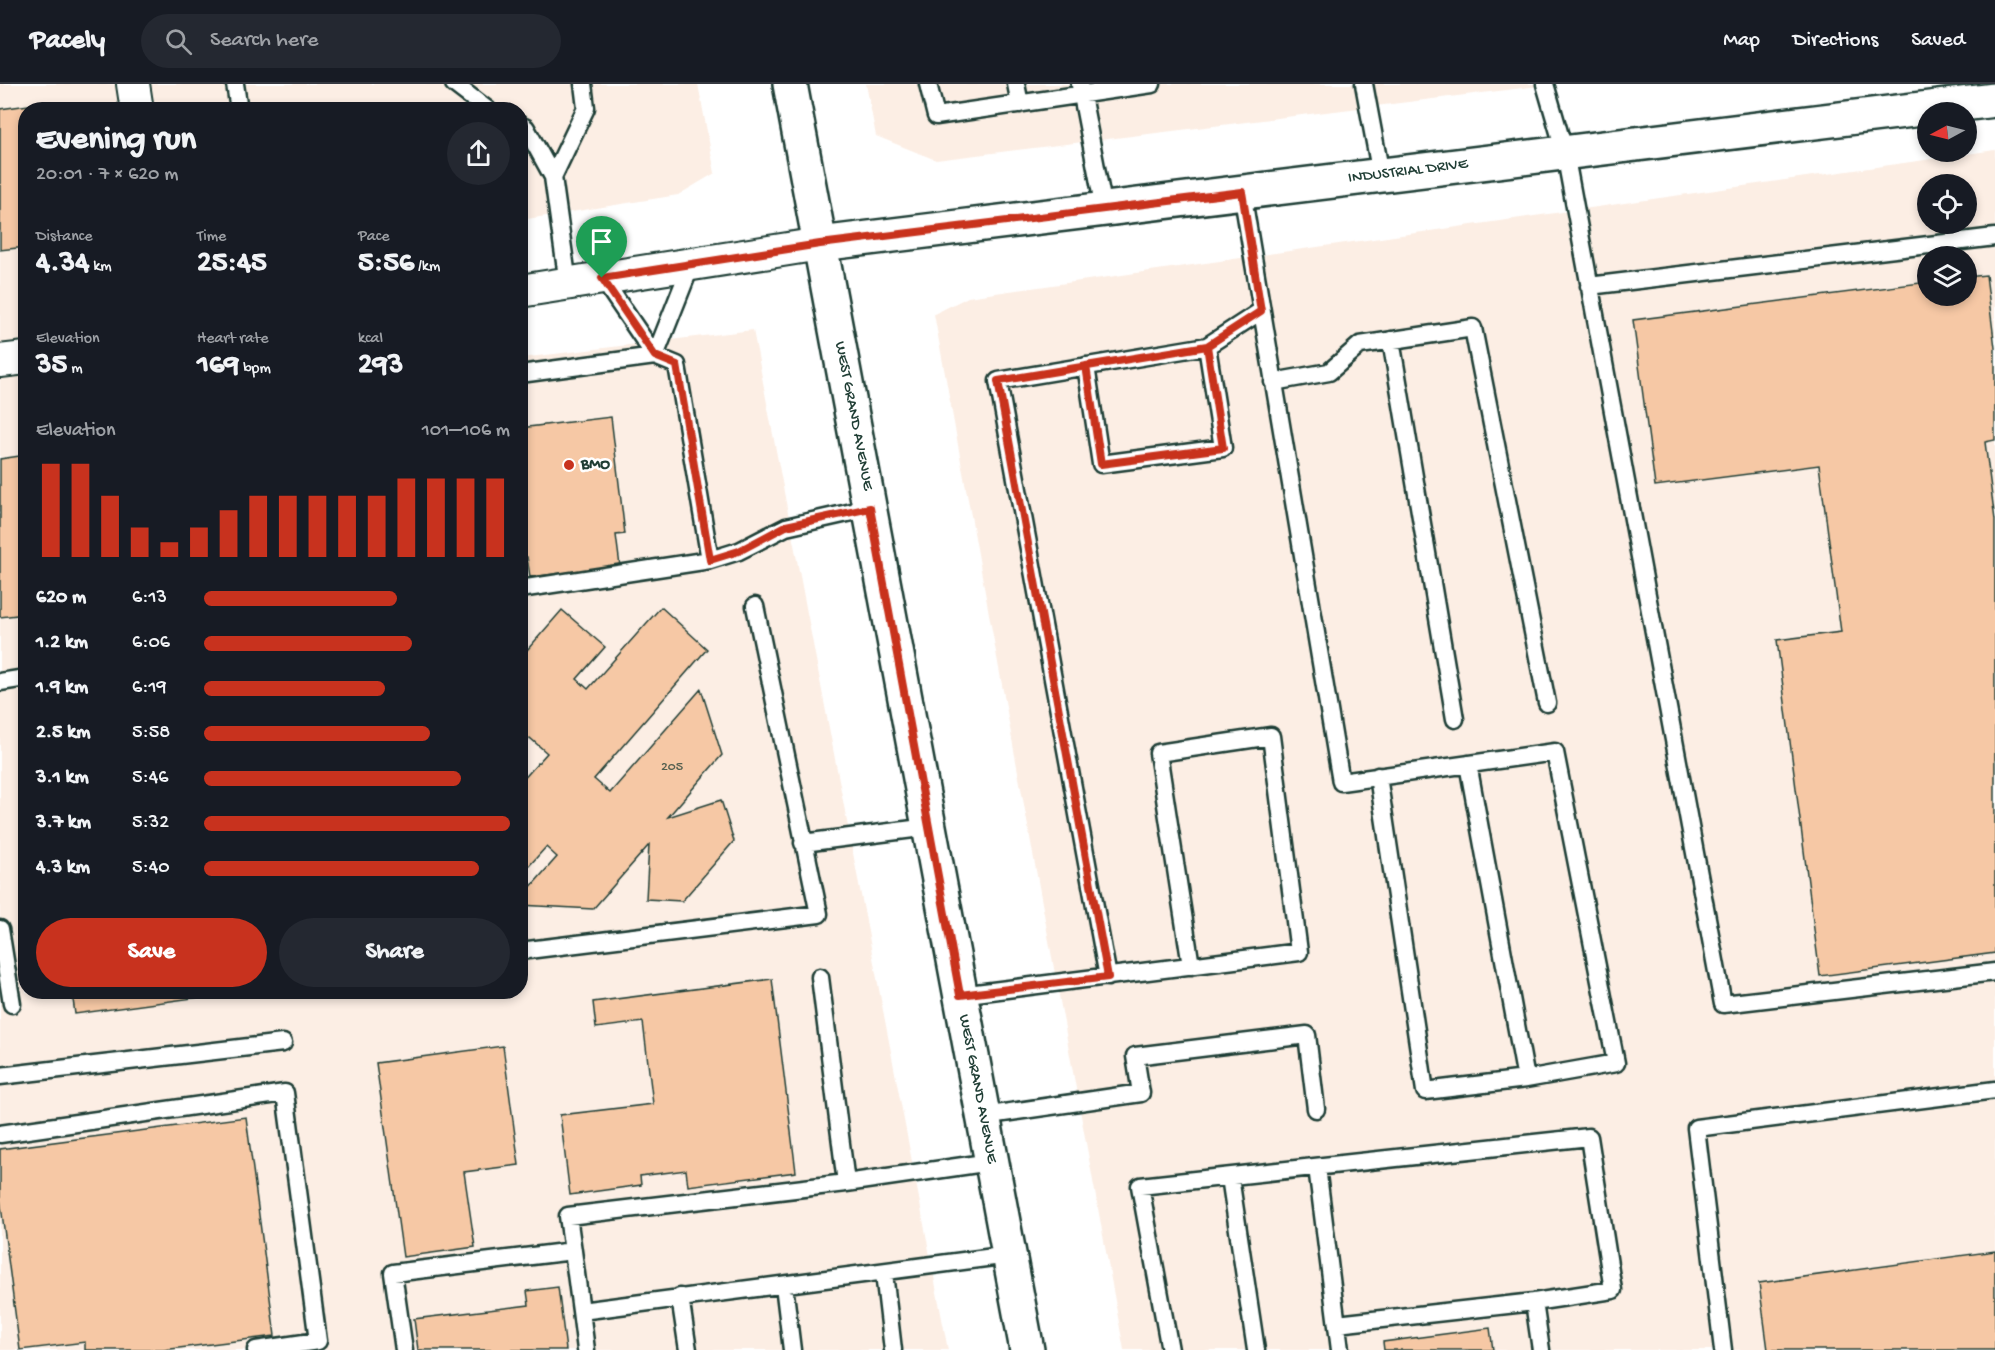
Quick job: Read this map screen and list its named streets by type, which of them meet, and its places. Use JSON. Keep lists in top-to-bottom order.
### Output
{
  "streets": {
    "main road": ["INDUSTRIAL DRIVE", "WEST GRAND AVENUE"]
  },
  "crossings": [
    ["INDUSTRIAL DRIVE", "WEST GRAND AVENUE"]
  ],
  "places": ["BMO"],
  "house_numbers": ["205"],
  "north": "left",
  "page": {
    "header": "Pacely",
    "search": "Search here",
    "nav": ["Map", "Directions", "Saved"],
    "heading": ["Evening run", "20:01 · 7 × 620 m"],
    "stats": [
      ["Distance", "4.34 km"],
      ["Time", "25:45"],
      ["Pace", "5:56 /km"],
      ["Elevation", "35 m"],
      ["Heart rate", "169 bpm"],
      ["kcal", "293"]
    ],
    "chart": ["Elevation", "101–106 m"],
    "list": [
      {
        "name": "620 m",
        "note": "6:13"
      },
      {
        "name": "1.2 km",
        "note": "6:06"
      },
      {
        "name": "1.9 km",
        "note": "6:19"
      },
      {
        "name": "2.5 km",
        "note": "5:58"
      },
      {
        "name": "3.1 km",
        "note": "5:46"
      },
      {
        "name": "3.7 km",
        "note": "5:32"
      },
      {
        "name": "4.3 km",
        "note": "5:40"
      }
    ],
    "buttons": ["Save", "Share"]
  }
}
